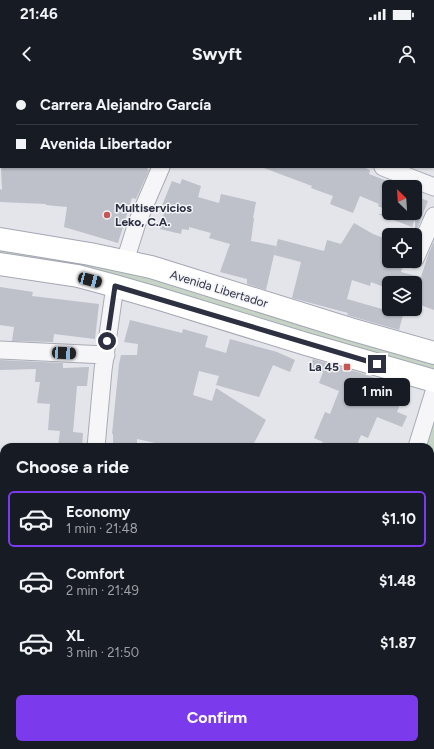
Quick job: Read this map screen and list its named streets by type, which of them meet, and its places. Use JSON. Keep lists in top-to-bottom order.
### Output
{
  "streets": {
    "main road": ["Avenida Libertador"]
  },
  "places": {
    "other": ["Multiservicios Leko, C.A."],
    "transit": ["La 45"]
  },
  "north": "top left",
  "page": {
    "status": "21:46",
    "header": "Swyft",
    "banner": ["Carrera Alejandro García", "Avenida Libertador"],
    "bubble": "1 min",
    "heading": "Choose a ride",
    "list": [
      {
        "name": "Economy",
        "note": "1 min · 21:48",
        "value": "$1.10"
      },
      {
        "name": "Comfort",
        "note": "2 min · 21:49",
        "value": "$1.48"
      },
      {
        "name": "XL",
        "note": "3 min · 21:50",
        "value": "$1.87"
      }
    ],
    "buttons": "Confirm"
  }
}
